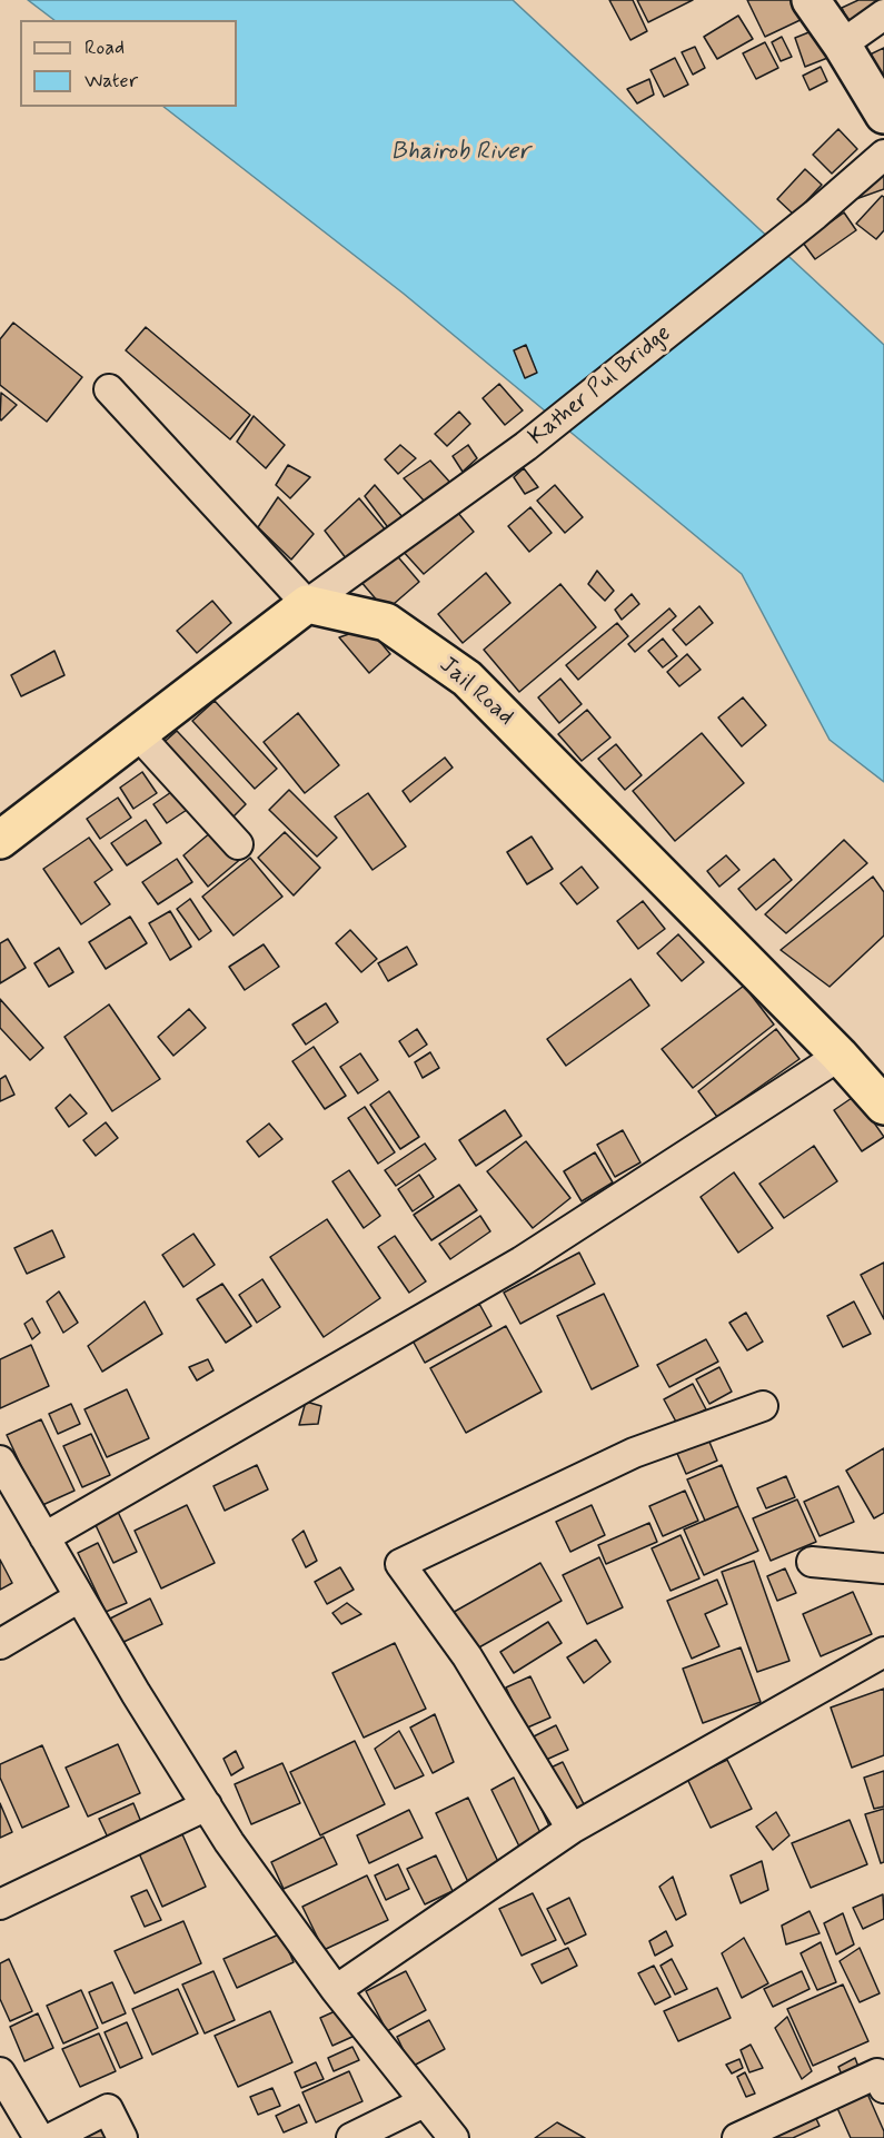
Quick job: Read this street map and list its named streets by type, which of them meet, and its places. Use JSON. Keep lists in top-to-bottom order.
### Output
{
  "streets": {
    "highway": ["Jail Road"],
    "street": ["Kather Pul Bridge"]
  },
  "crossings": [
    ["Kather Pul Bridge", "Jail Road"]
  ],
  "water": ["Bhairob River"],
  "legend": ["Road", "Water"]
}
